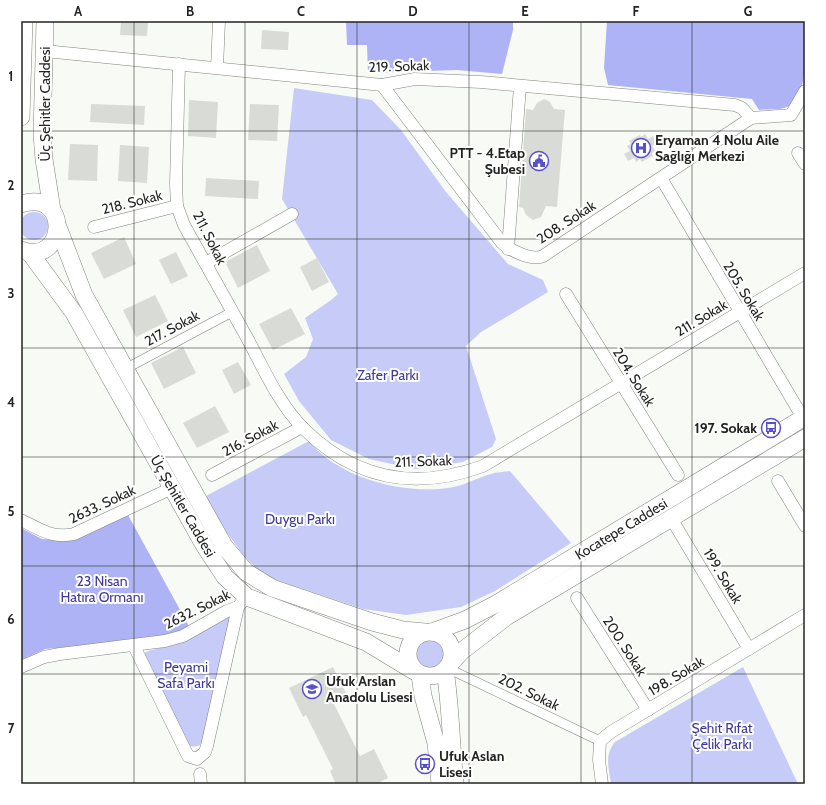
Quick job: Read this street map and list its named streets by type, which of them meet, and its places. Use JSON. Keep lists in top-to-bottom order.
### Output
{
  "streets": {
    "main road": ["Üç Şehitler Caddesi", "Kocatepe Caddesi"],
    "street": [
      "219. Sokak",
      "218. Sokak",
      "208. Sokak",
      "211. Sokak",
      "205. Sokak",
      "217. Sokak",
      "204. Sokak",
      "216. Sokak",
      "2633. Sokak",
      "199. Sokak",
      "2632. Sokak",
      "200. Sokak",
      "198. Sokak",
      "202. Sokak"
    ]
  },
  "crossings": [
    ["219. Sokak", "Üç Şehitler Caddesi"],
    ["219. Sokak", "208. Sokak"],
    ["219. Sokak", "211. Sokak"],
    ["Üç Şehitler Caddesi", "217. Sokak"],
    ["Üç Şehitler Caddesi", "2633. Sokak"],
    ["Üç Şehitler Caddesi", "Kocatepe Caddesi"],
    ["Üç Şehitler Caddesi", "2632. Sokak"],
    ["Üç Şehitler Caddesi", "202. Sokak"],
    ["218. Sokak", "211. Sokak"],
    ["208. Sokak", "205. Sokak"],
    ["211. Sokak", "205. Sokak"],
    ["211. Sokak", "217. Sokak"],
    ["211. Sokak", "204. Sokak"],
    ["211. Sokak", "216. Sokak"],
    ["205. Sokak", "Kocatepe Caddesi"],
    ["Kocatepe Caddesi", "199. Sokak"],
    ["Kocatepe Caddesi", "202. Sokak"],
    ["199. Sokak", "198. Sokak"],
    ["200. Sokak", "198. Sokak"],
    ["198. Sokak", "202. Sokak"]
  ],
  "parks": [
    "Zafer Parkı",
    "Duygu Parkı",
    "23 Nisan Hatıra Ormanı",
    "Peyami Safa Parkı",
    "Şehit Rıfat Çelik Parkı"
  ],
  "places": {
    "hospital": ["Eryaman 4 Nolu Aile Sağlığı Merkezi"],
    "public building": ["PTT - 4.Etap Şubesi"],
    "bus stop": ["197. Sokak", "Ufuk Aslan Lisesi"],
    "school or university": ["Ufuk Arslan Anadolu Lisesi"]
  },
  "grid": {
    "columns": [
      "A",
      "B",
      "C",
      "D",
      "E",
      "F",
      "G"
    ],
    "rows": [
      "1",
      "2",
      "3",
      "4",
      "5",
      "6",
      "7"
    ]
  }
}
